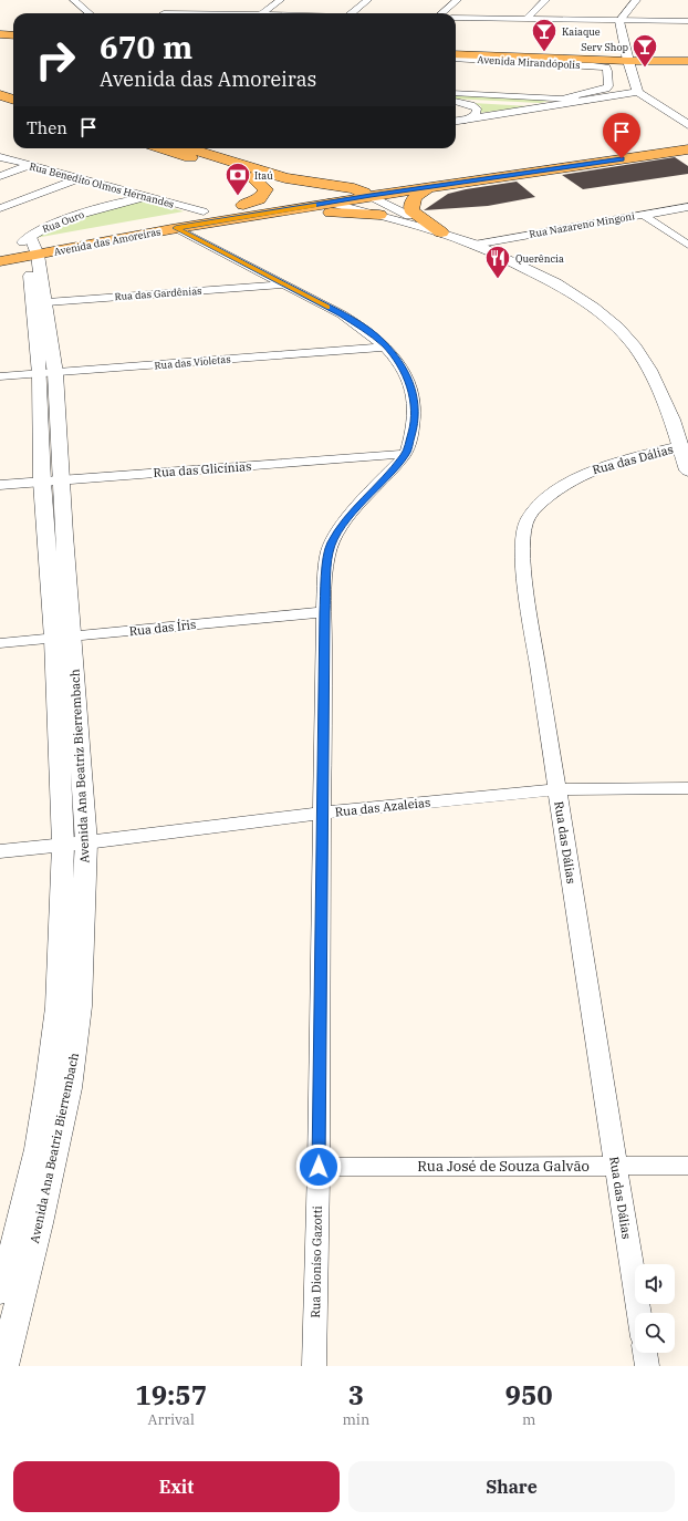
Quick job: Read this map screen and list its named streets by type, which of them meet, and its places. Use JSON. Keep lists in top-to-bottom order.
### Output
{
  "streets": {
    "main road": ["Avenida Mirandópolis", "Avenida das Amoreiras"],
    "street": [
      "Rua Benedito Olmos Hernandes",
      "Rua Ouro",
      "Rua Nazareno Mingoni",
      "Rua das Gardênias",
      "Rua das Violetas",
      "Rua das Dálias",
      "Rua das Glicínias",
      "Rua das Íris",
      "Avenida Ana Beatriz Bierrembach",
      "Rua das Azaleias",
      "Rua José de Souza Galvão",
      "Rua Dioníso Gazotti"
    ]
  },
  "crossings": [
    ["Rua Benedito Olmos Hernandes", "Rua Ouro"],
    ["Rua Benedito Olmos Hernandes", "Avenida das Amoreiras"],
    ["Rua Ouro", "Avenida das Amoreiras"],
    ["Rua Ouro", "Avenida Ana Beatriz Bierrembach"],
    ["Avenida das Amoreiras", "Avenida Ana Beatriz Bierrembach"],
    ["Avenida das Amoreiras", "Rua Dioníso Gazotti"],
    ["Rua das Gardênias", "Avenida Ana Beatriz Bierrembach"],
    ["Rua das Gardênias", "Rua Dioníso Gazotti"],
    ["Rua das Violetas", "Avenida Ana Beatriz Bierrembach"],
    ["Rua das Violetas", "Rua Dioníso Gazotti"],
    ["Rua das Dálias", "Rua das Azaleias"],
    ["Rua das Dálias", "Rua José de Souza Galvão"],
    ["Rua das Glicínias", "Avenida Ana Beatriz Bierrembach"],
    ["Rua das Glicínias", "Rua Dioníso Gazotti"],
    ["Rua das Íris", "Avenida Ana Beatriz Bierrembach"],
    ["Rua das Íris", "Rua Dioníso Gazotti"],
    ["Avenida Ana Beatriz Bierrembach", "Rua das Azaleias"],
    ["Rua das Azaleias", "Rua Dioníso Gazotti"],
    ["Rua José de Souza Galvão", "Rua Dioníso Gazotti"]
  ],
  "places": {
    "bar": ["Kaiaque", "Serv Shop"],
    "bank": ["Itaú"],
    "restaurant": ["Querência"]
  },
  "page": {
    "turn": ["670 m", "Avenida das Amoreiras"],
    "then": "Then",
    "eta": [
      "19:57",
      "Arrival",
      "3",
      "min",
      "950",
      "m"
    ],
    "buttons": ["Exit", "Share"]
  }
}
